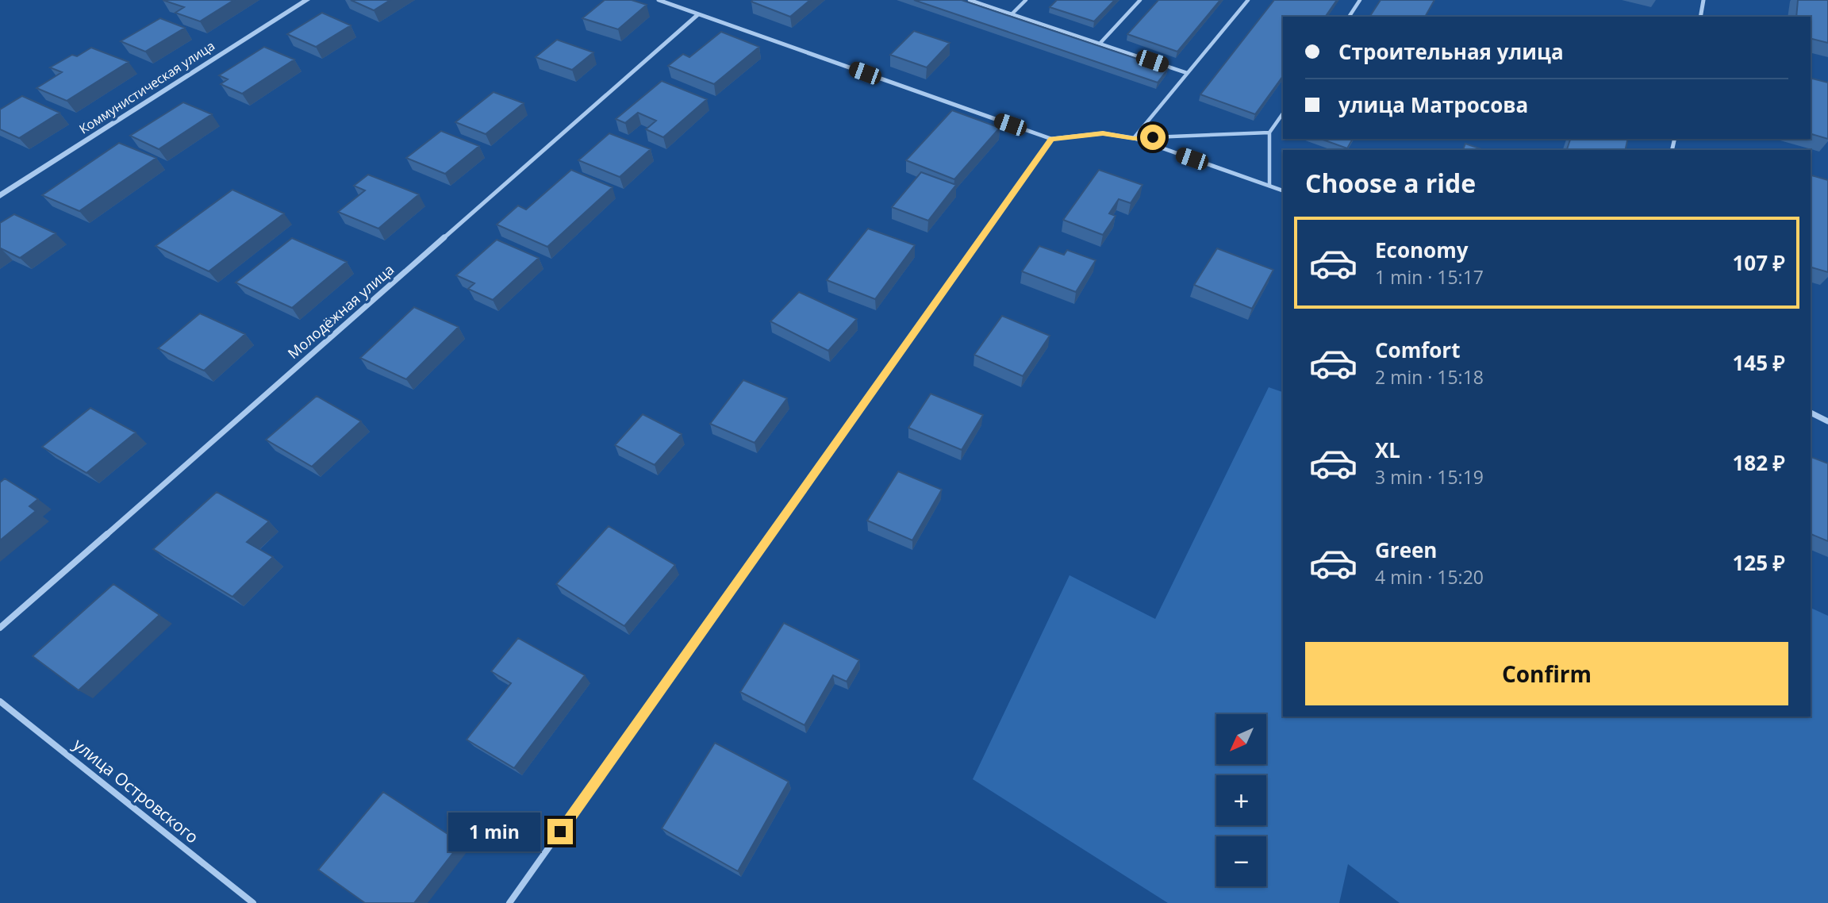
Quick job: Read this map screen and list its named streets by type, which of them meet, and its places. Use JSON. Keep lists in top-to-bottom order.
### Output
{
  "streets": {
    "street": ["Коммунистическая улица", "Молодёжная улица", "улица Островского"]
  },
  "north": "bottom left",
  "page": {
    "banner": ["Строительная улица", "улица Матросова"],
    "heading": "Choose a ride",
    "list": [
      {
        "name": "Economy",
        "note": "1 min · 15:17",
        "value": "107 ₽"
      },
      {
        "name": "Comfort",
        "note": "2 min · 15:18",
        "value": "145 ₽"
      },
      {
        "name": "XL",
        "note": "3 min · 15:19",
        "value": "182 ₽"
      },
      {
        "name": "Green",
        "note": "4 min · 15:20",
        "value": "125 ₽"
      }
    ],
    "buttons": "Confirm",
    "map_buttons": ["+", "−"],
    "bubble": "1 min"
  }
}
